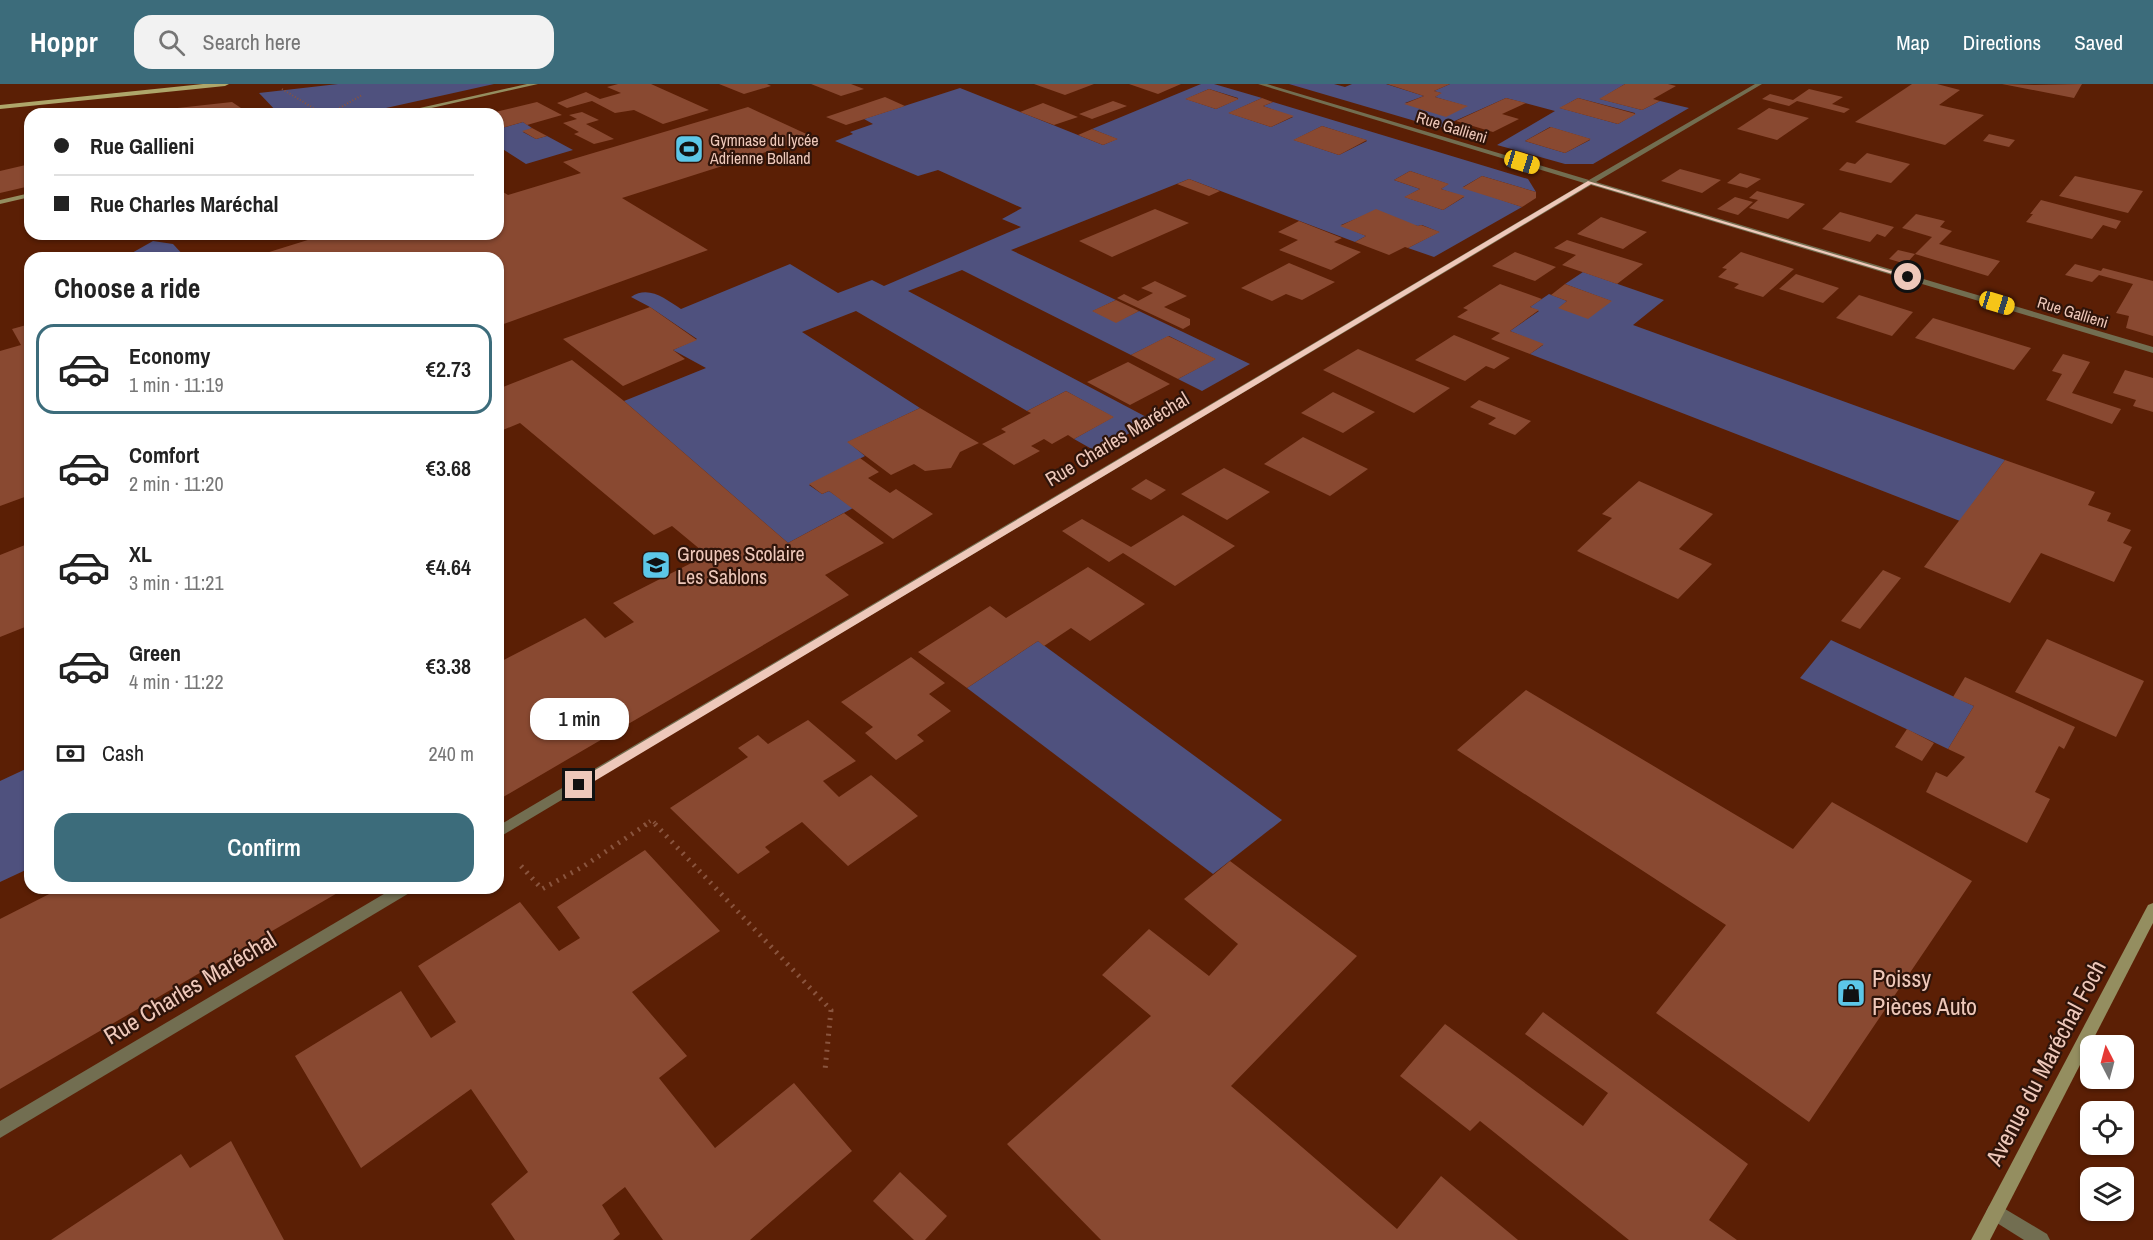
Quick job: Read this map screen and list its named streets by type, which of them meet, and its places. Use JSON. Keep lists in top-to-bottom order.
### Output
{
  "streets": {
    "street": ["Rue Gallieni", "Rue Charles Maréchal", "Avenue du Maréchal Foch"]
  },
  "crossings": [
    ["Rue Gallieni", "Rue Charles Maréchal"]
  ],
  "places": {
    "sports": ["Gymnase du lycée Adrienne Bolland"],
    "school or university": ["Groupes Scolaire Les Sablons"],
    "shop": ["Poissy Pièces Auto"]
  },
  "north": "top",
  "page": {
    "header": "Hoppr",
    "search": "Search here",
    "nav": ["Map", "Directions", "Saved"],
    "banner": ["Rue Gallieni", "Rue Charles Maréchal"],
    "heading": "Choose a ride",
    "list": [
      {
        "name": "Economy",
        "note": "1 min · 11:19",
        "value": "€2.73"
      },
      {
        "name": "Comfort",
        "note": "2 min · 11:20",
        "value": "€3.68"
      },
      {
        "name": "XL",
        "note": "3 min · 11:21",
        "value": "€4.64"
      },
      {
        "name": "Green",
        "note": "4 min · 11:22",
        "value": "€3.38"
      }
    ],
    "bubble": "1 min",
    "pay": ["Cash", "240 m"],
    "buttons": "Confirm"
  }
}
